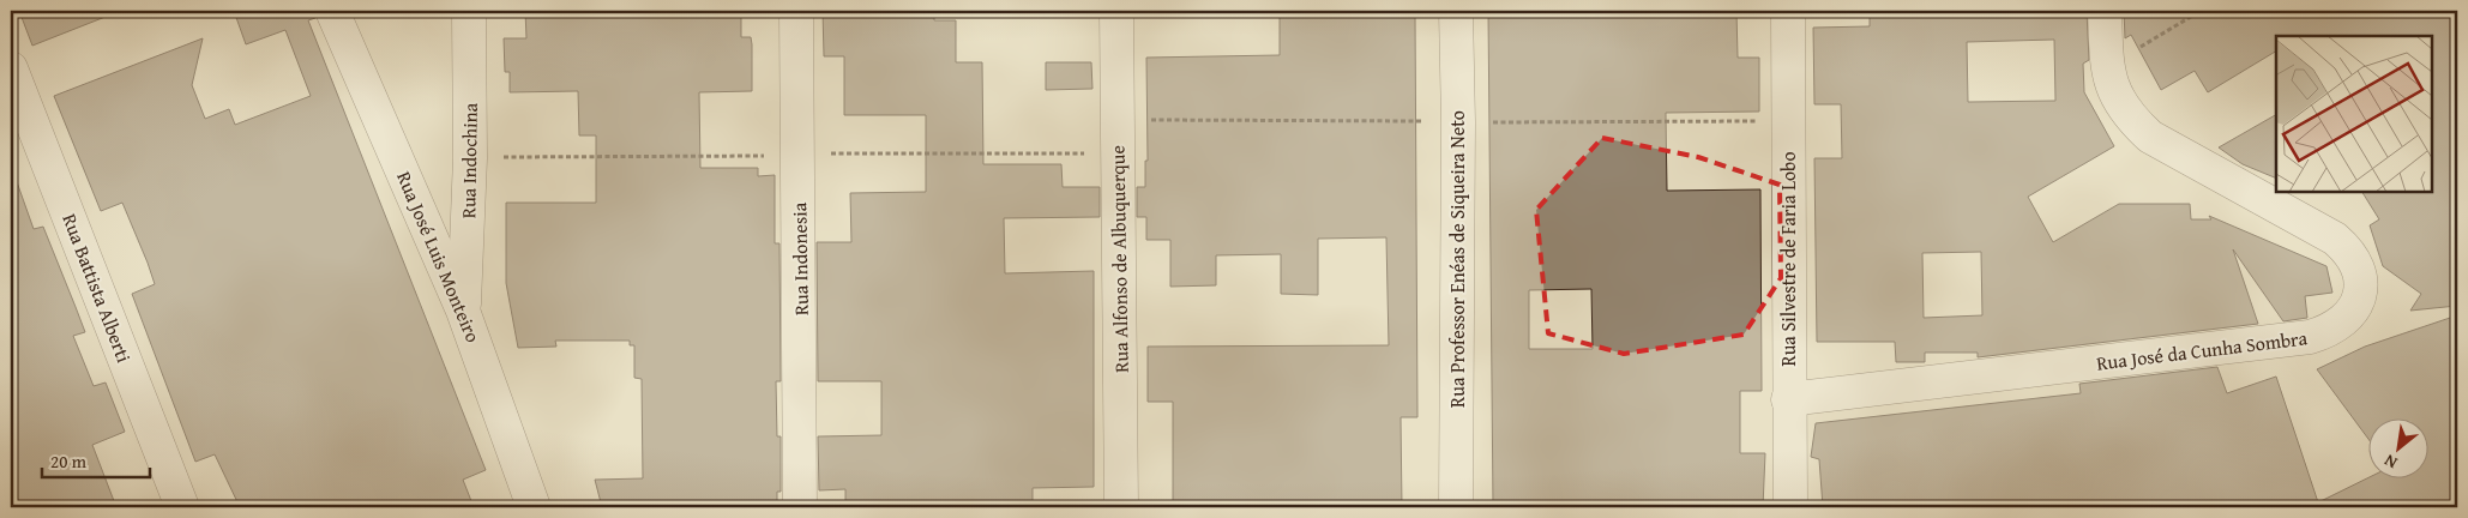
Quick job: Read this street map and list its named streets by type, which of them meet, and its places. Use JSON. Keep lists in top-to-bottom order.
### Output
{
  "streets": {
    "street": [
      "Rua Indochina",
      "Rua José Luis Monteiro",
      "Rua Indonesia",
      "Rua Alfonso de Albuquerque",
      "Rua Professor Enéas de Siqueira Neto",
      "Rua Silvestre de Faria Lobo",
      "Rua Battista Alberti",
      "Rua José da Cunha Sombra"
    ]
  },
  "crossings": [
    ["Rua Indochina", "Rua José Luis Monteiro"],
    ["Rua Silvestre de Faria Lobo", "Rua José da Cunha Sombra"]
  ],
  "scale_bar": "20 m",
  "north": "bottom left"
}
